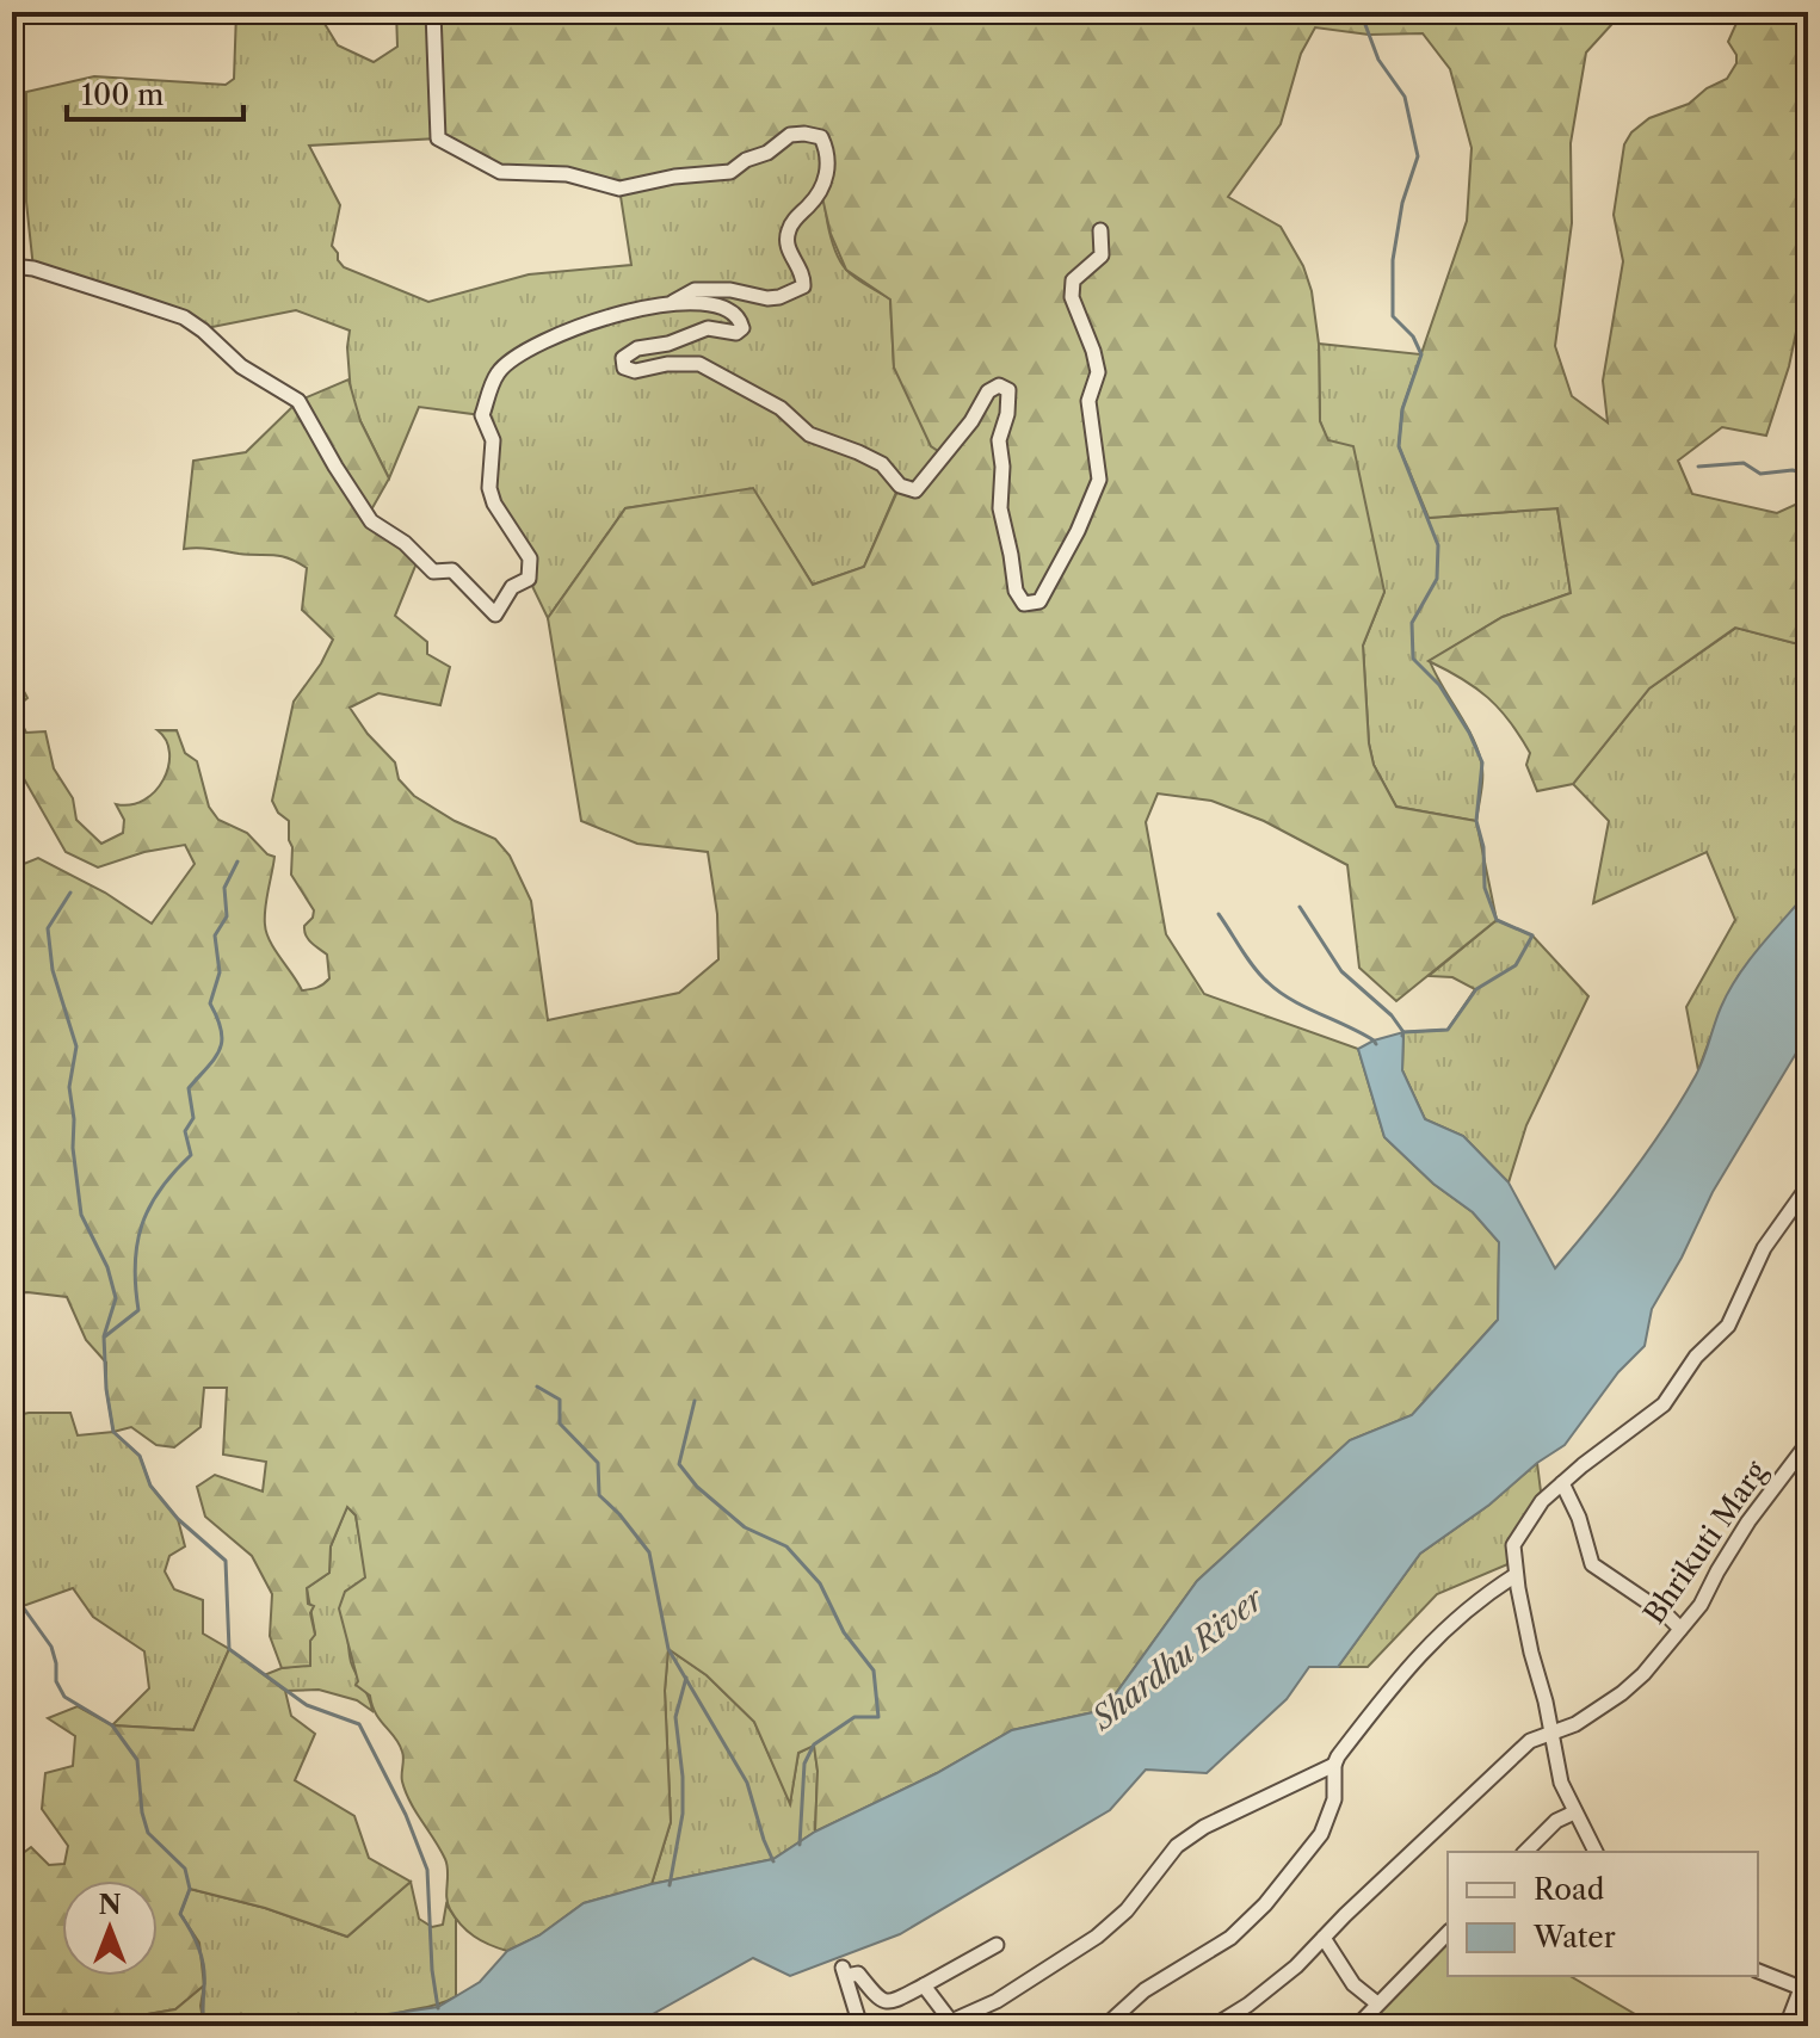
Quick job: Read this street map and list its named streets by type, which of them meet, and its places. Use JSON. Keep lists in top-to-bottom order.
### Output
{
  "streets": {
    "street": ["Bhrikuti Marg"]
  },
  "water": ["Shardhu River"],
  "legend": ["Road", "Water"],
  "scale_bar": "100 m",
  "north": "top"
}
